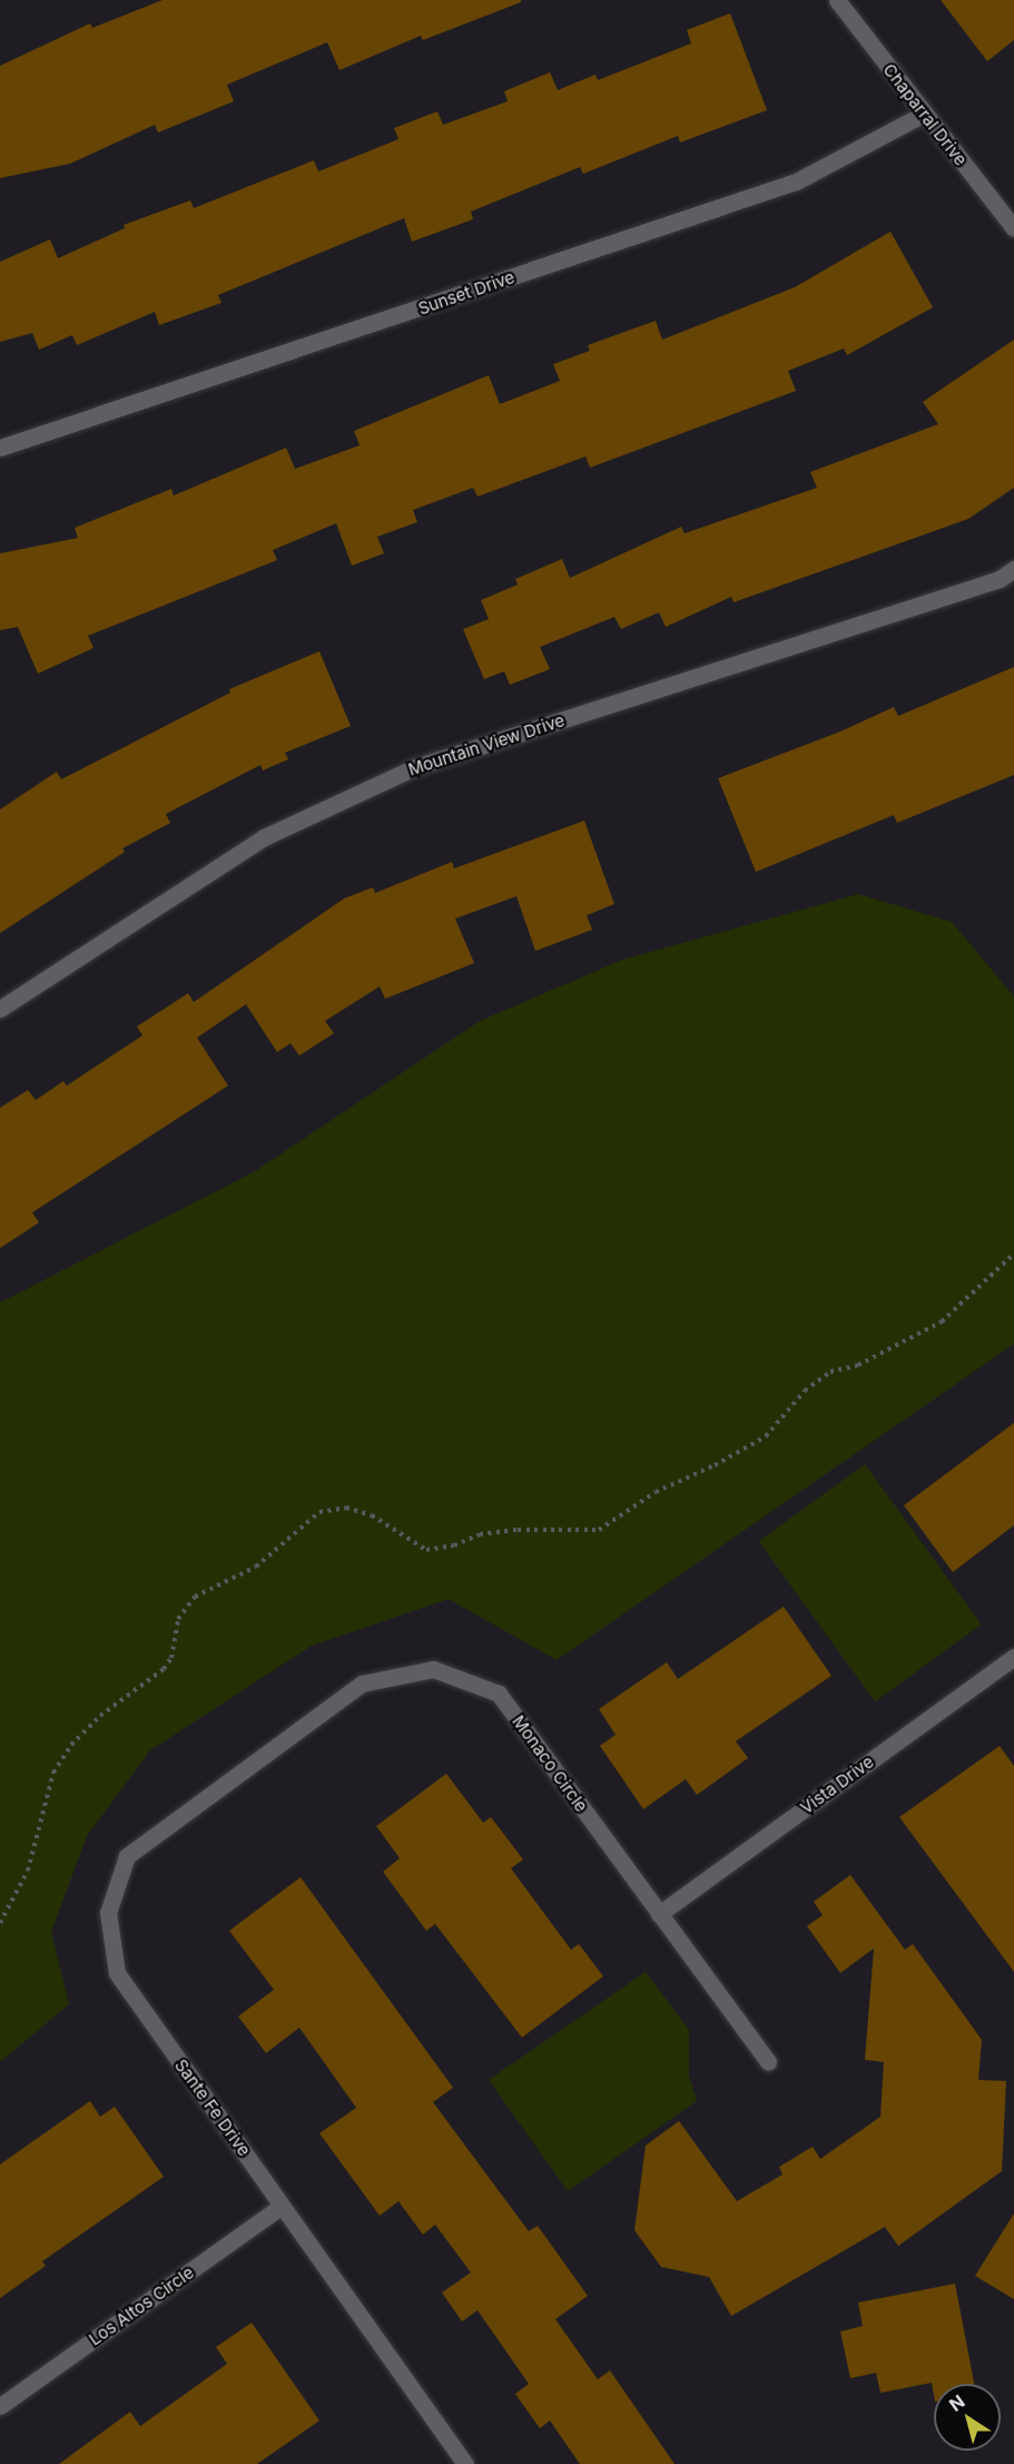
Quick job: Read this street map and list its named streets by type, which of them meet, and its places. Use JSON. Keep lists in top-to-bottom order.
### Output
{
  "streets": {
    "street": [
      "Chaparral Drive",
      "Sunset Drive",
      "Mountain View Drive",
      "Monaco Circle",
      "Vista Drive",
      "Sante Fe Drive",
      "Los Altos Circle"
    ]
  },
  "crossings": [
    ["Chaparral Drive", "Sunset Drive"],
    ["Monaco Circle", "Vista Drive"],
    ["Monaco Circle", "Sante Fe Drive"],
    ["Sante Fe Drive", "Los Altos Circle"]
  ],
  "north": "top left"
}
